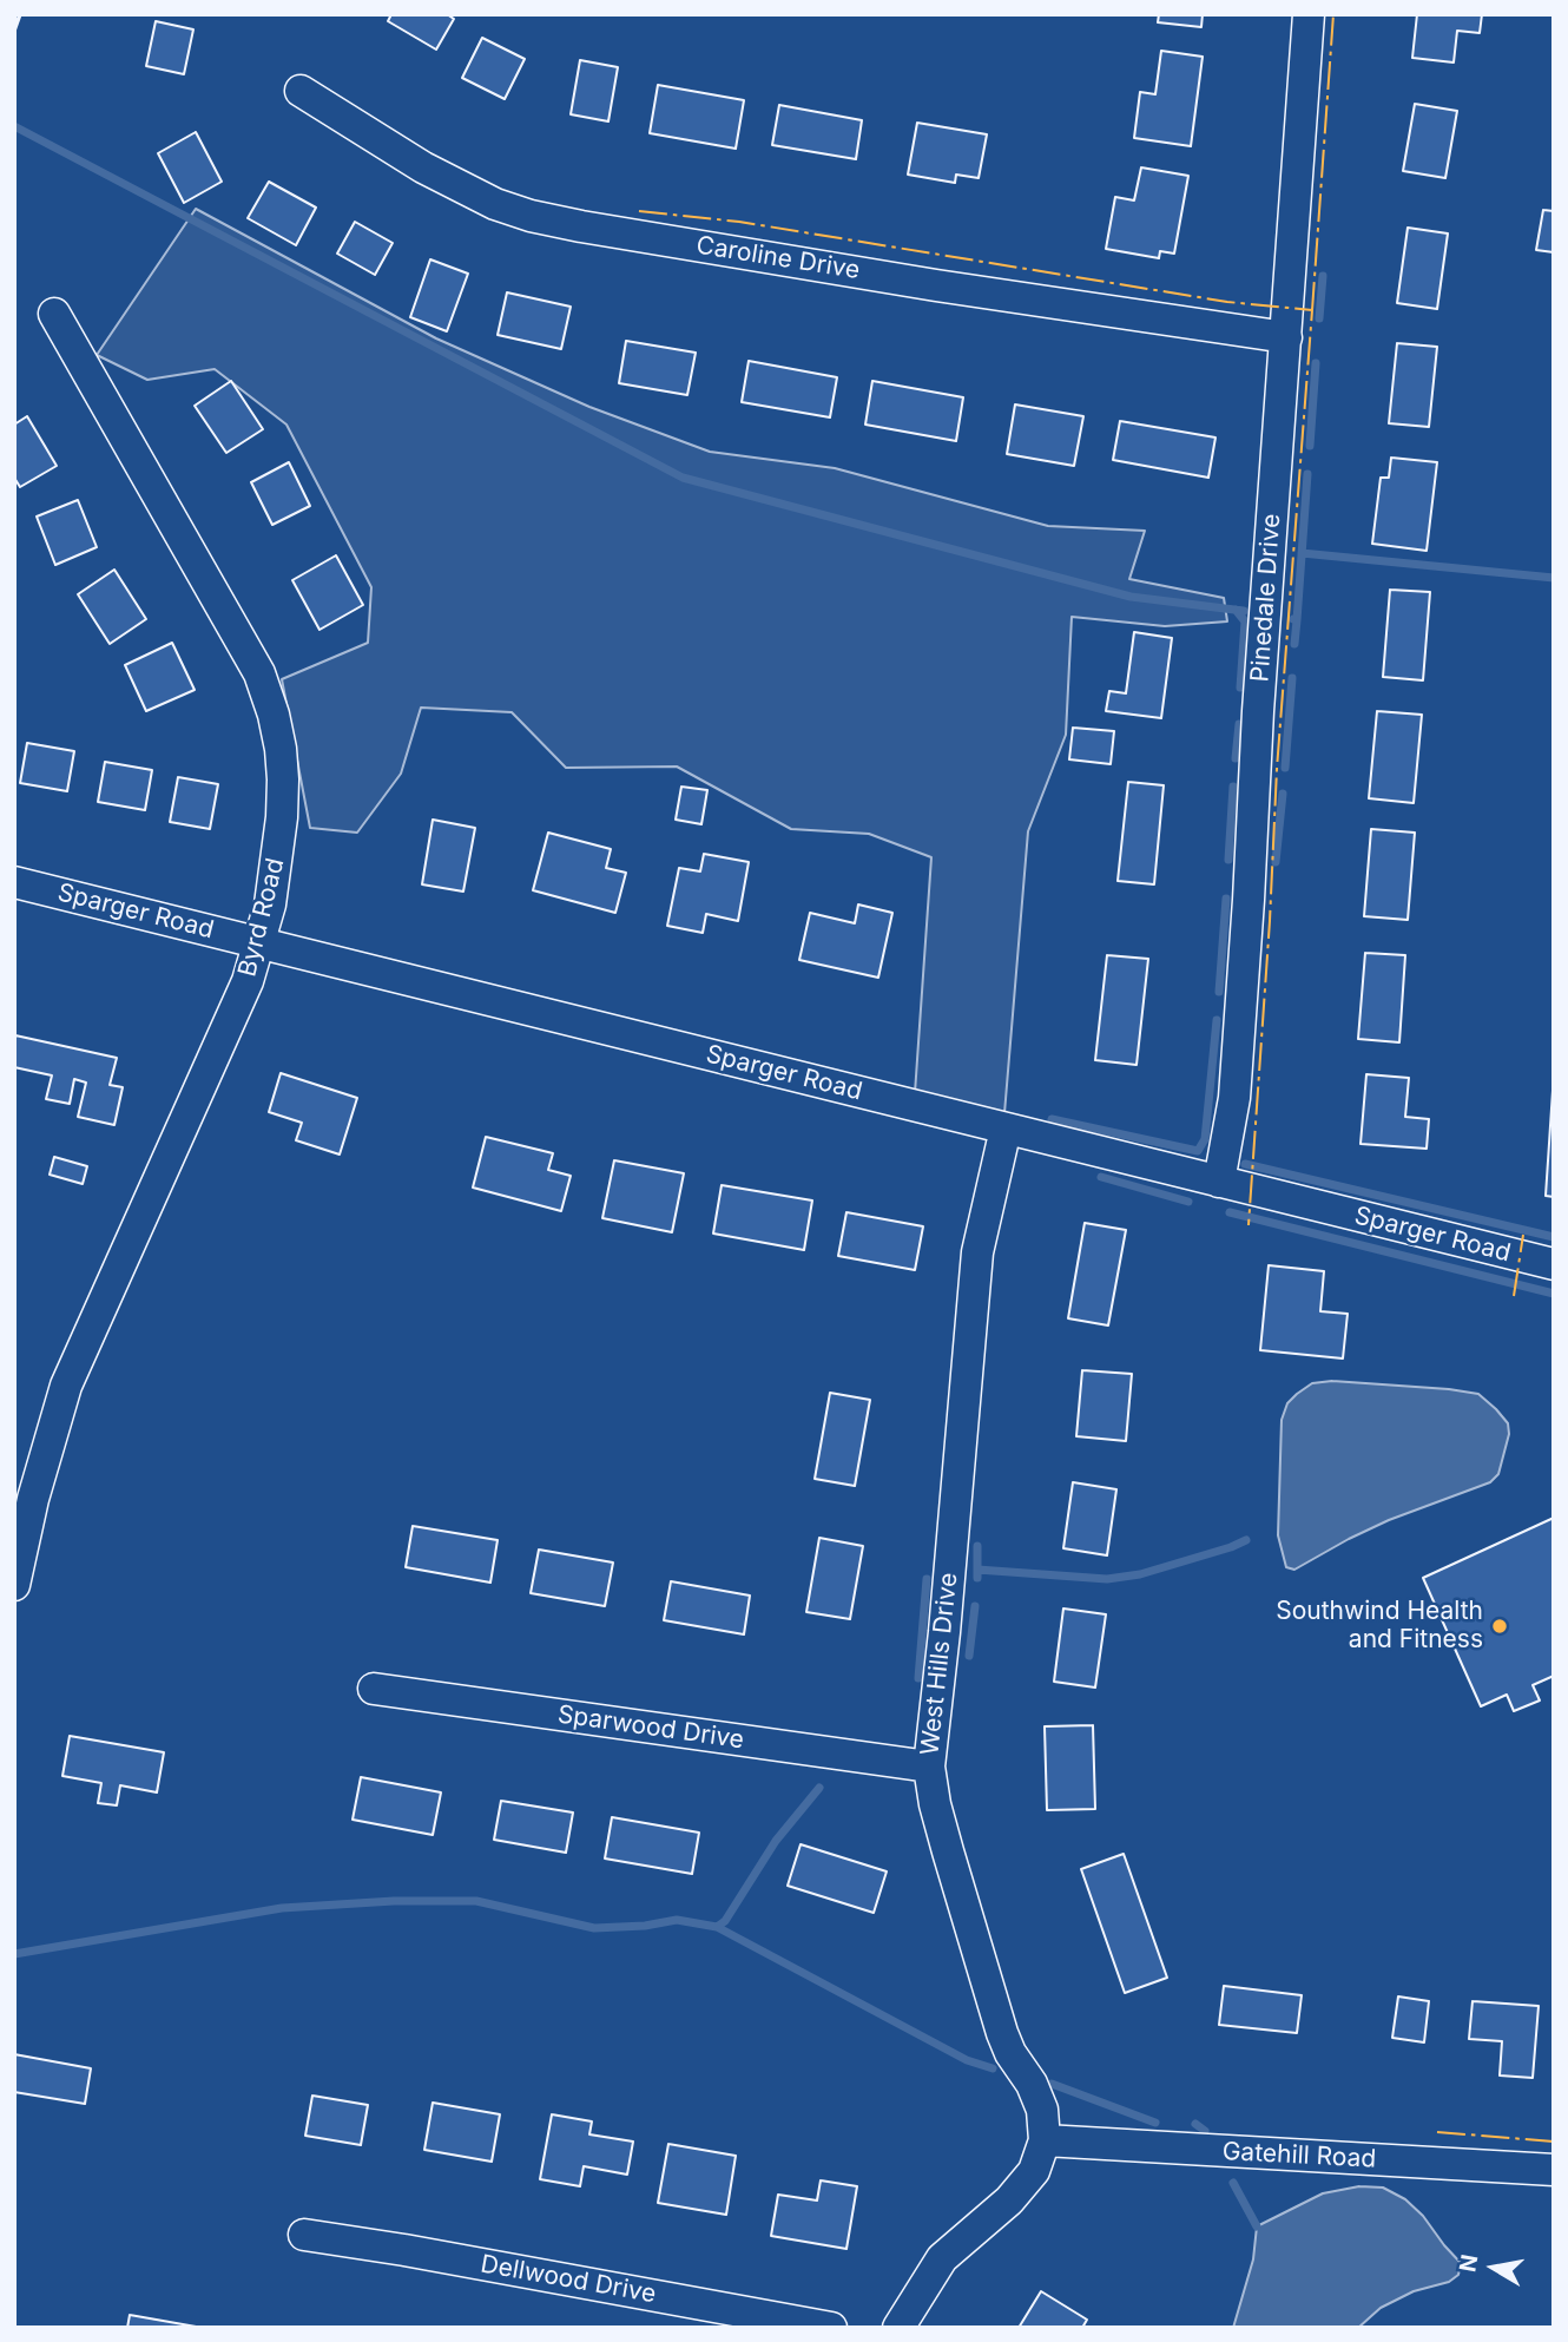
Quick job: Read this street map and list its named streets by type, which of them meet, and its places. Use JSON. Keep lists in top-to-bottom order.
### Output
{
  "streets": {
    "street": [
      "Caroline Drive",
      "Pinedale Drive",
      "Sparger Road",
      "Byrd Road",
      "West Hills Drive",
      "Sparwood Drive",
      "Gatehill Road",
      "Dellwood Drive"
    ]
  },
  "crossings": [
    ["Caroline Drive", "Pinedale Drive"],
    ["Pinedale Drive", "Sparger Road"],
    ["Sparger Road", "Byrd Road"],
    ["Sparger Road", "West Hills Drive"],
    ["West Hills Drive", "Sparwood Drive"],
    ["West Hills Drive", "Gatehill Road"]
  ],
  "places": ["Southwind Health and Fitness"],
  "north": "left"
}
